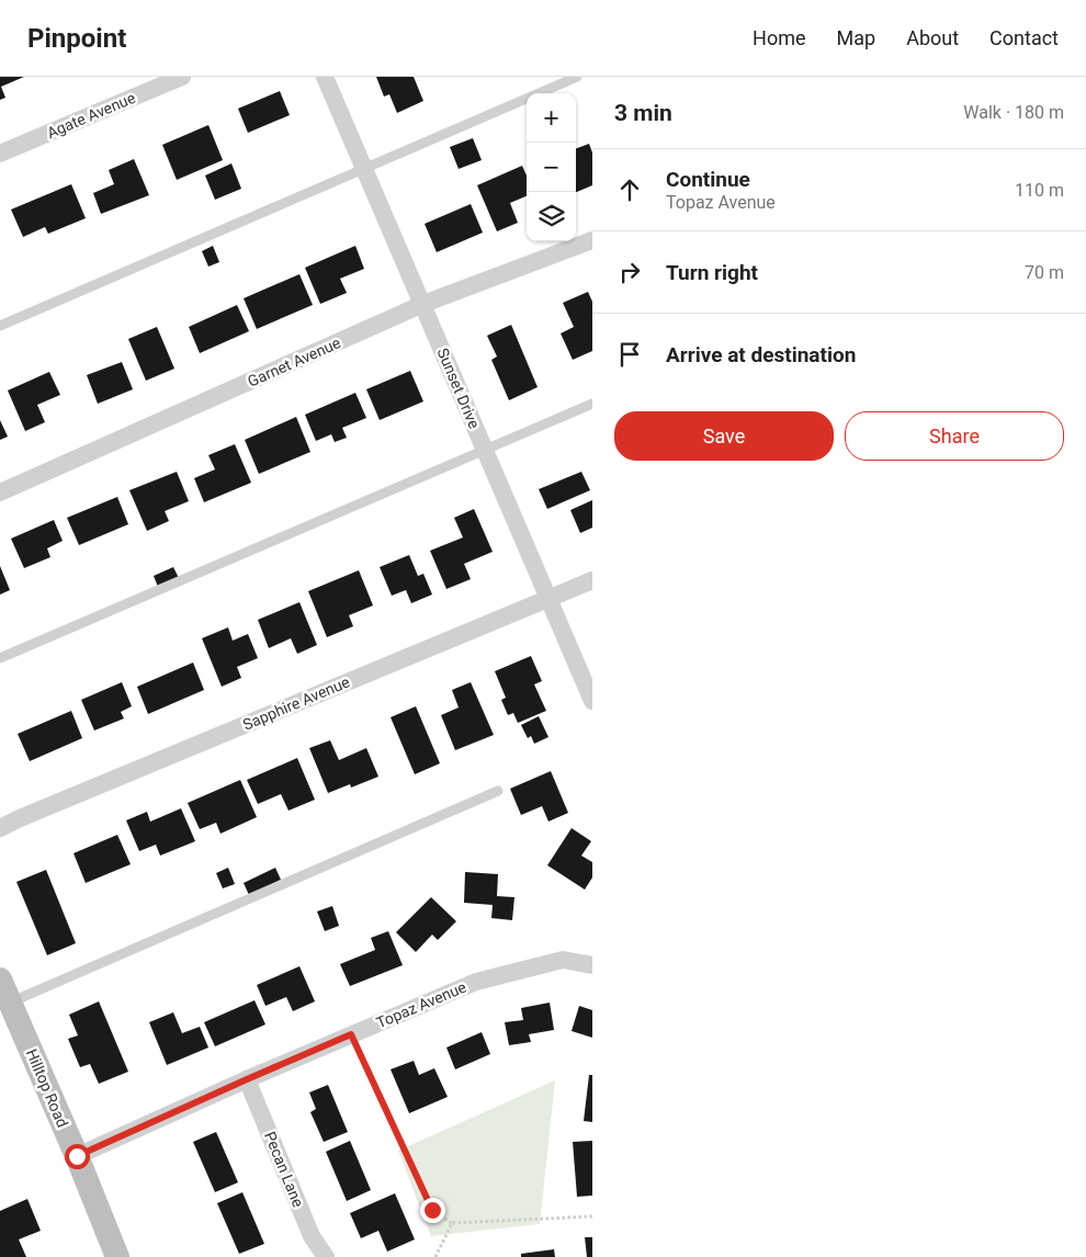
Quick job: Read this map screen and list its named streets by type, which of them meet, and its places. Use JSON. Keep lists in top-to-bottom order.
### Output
{
  "streets": {
    "main road": ["Hilltop Road"],
    "street": [
      "Agate Avenue",
      "Garnet Avenue",
      "Sunset Drive",
      "Sapphire Avenue",
      "Topaz Avenue",
      "Pecan Lane"
    ]
  },
  "crossings": [
    ["Garnet Avenue", "Sunset Drive"],
    ["Sunset Drive", "Sapphire Avenue"],
    ["Topaz Avenue", "Hilltop Road"],
    ["Topaz Avenue", "Pecan Lane"]
  ],
  "page": {
    "header": "Pinpoint",
    "nav": [
      "Home",
      "Map",
      "About",
      "Contact"
    ],
    "heading": ["3 min", "Walk · 180 m"],
    "map_buttons": ["+", "−"],
    "list": [
      ["Continue", "Topaz Avenue", "110 m"],
      ["Turn right", "70 m"],
      "Arrive at destination"
    ],
    "buttons": ["Save", "Share"]
  }
}
